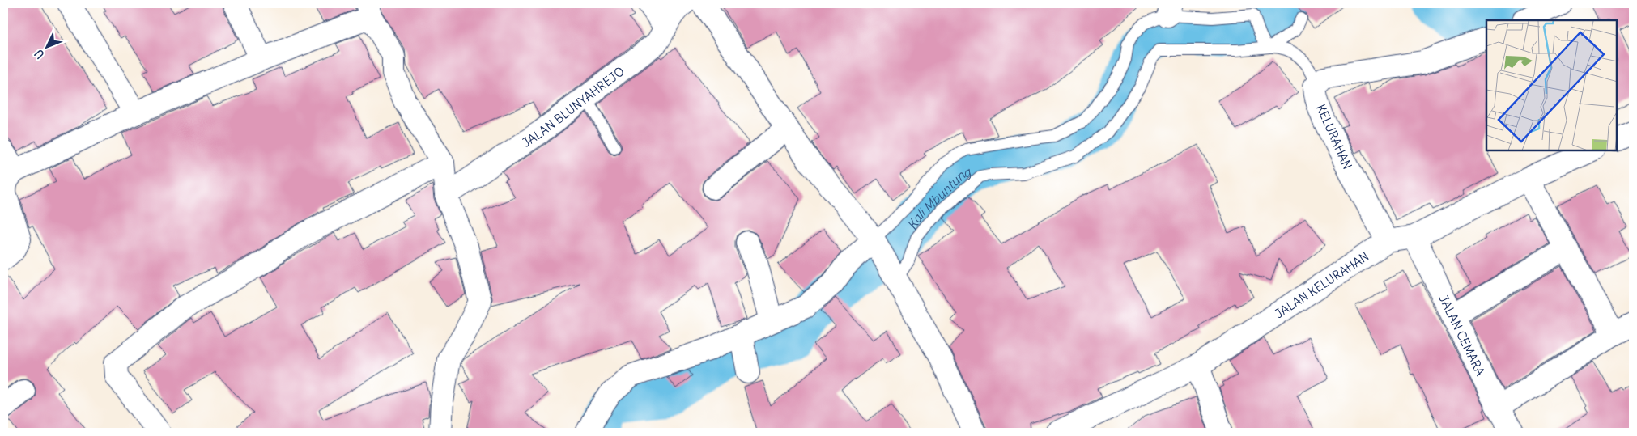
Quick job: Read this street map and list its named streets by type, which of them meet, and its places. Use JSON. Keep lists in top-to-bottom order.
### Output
{
  "streets": {
    "street": [
      "JALAN BLUNYAHREJO",
      "KELURAHAN",
      "JALAN KELURAHAN",
      "JALAN CEMARA"
    ]
  },
  "crossings": [
    ["KELURAHAN", "JALAN KELURAHAN"],
    ["JALAN KELURAHAN", "JALAN CEMARA"]
  ],
  "water": ["Kali Mbuntung"],
  "north": "bottom left"
}
